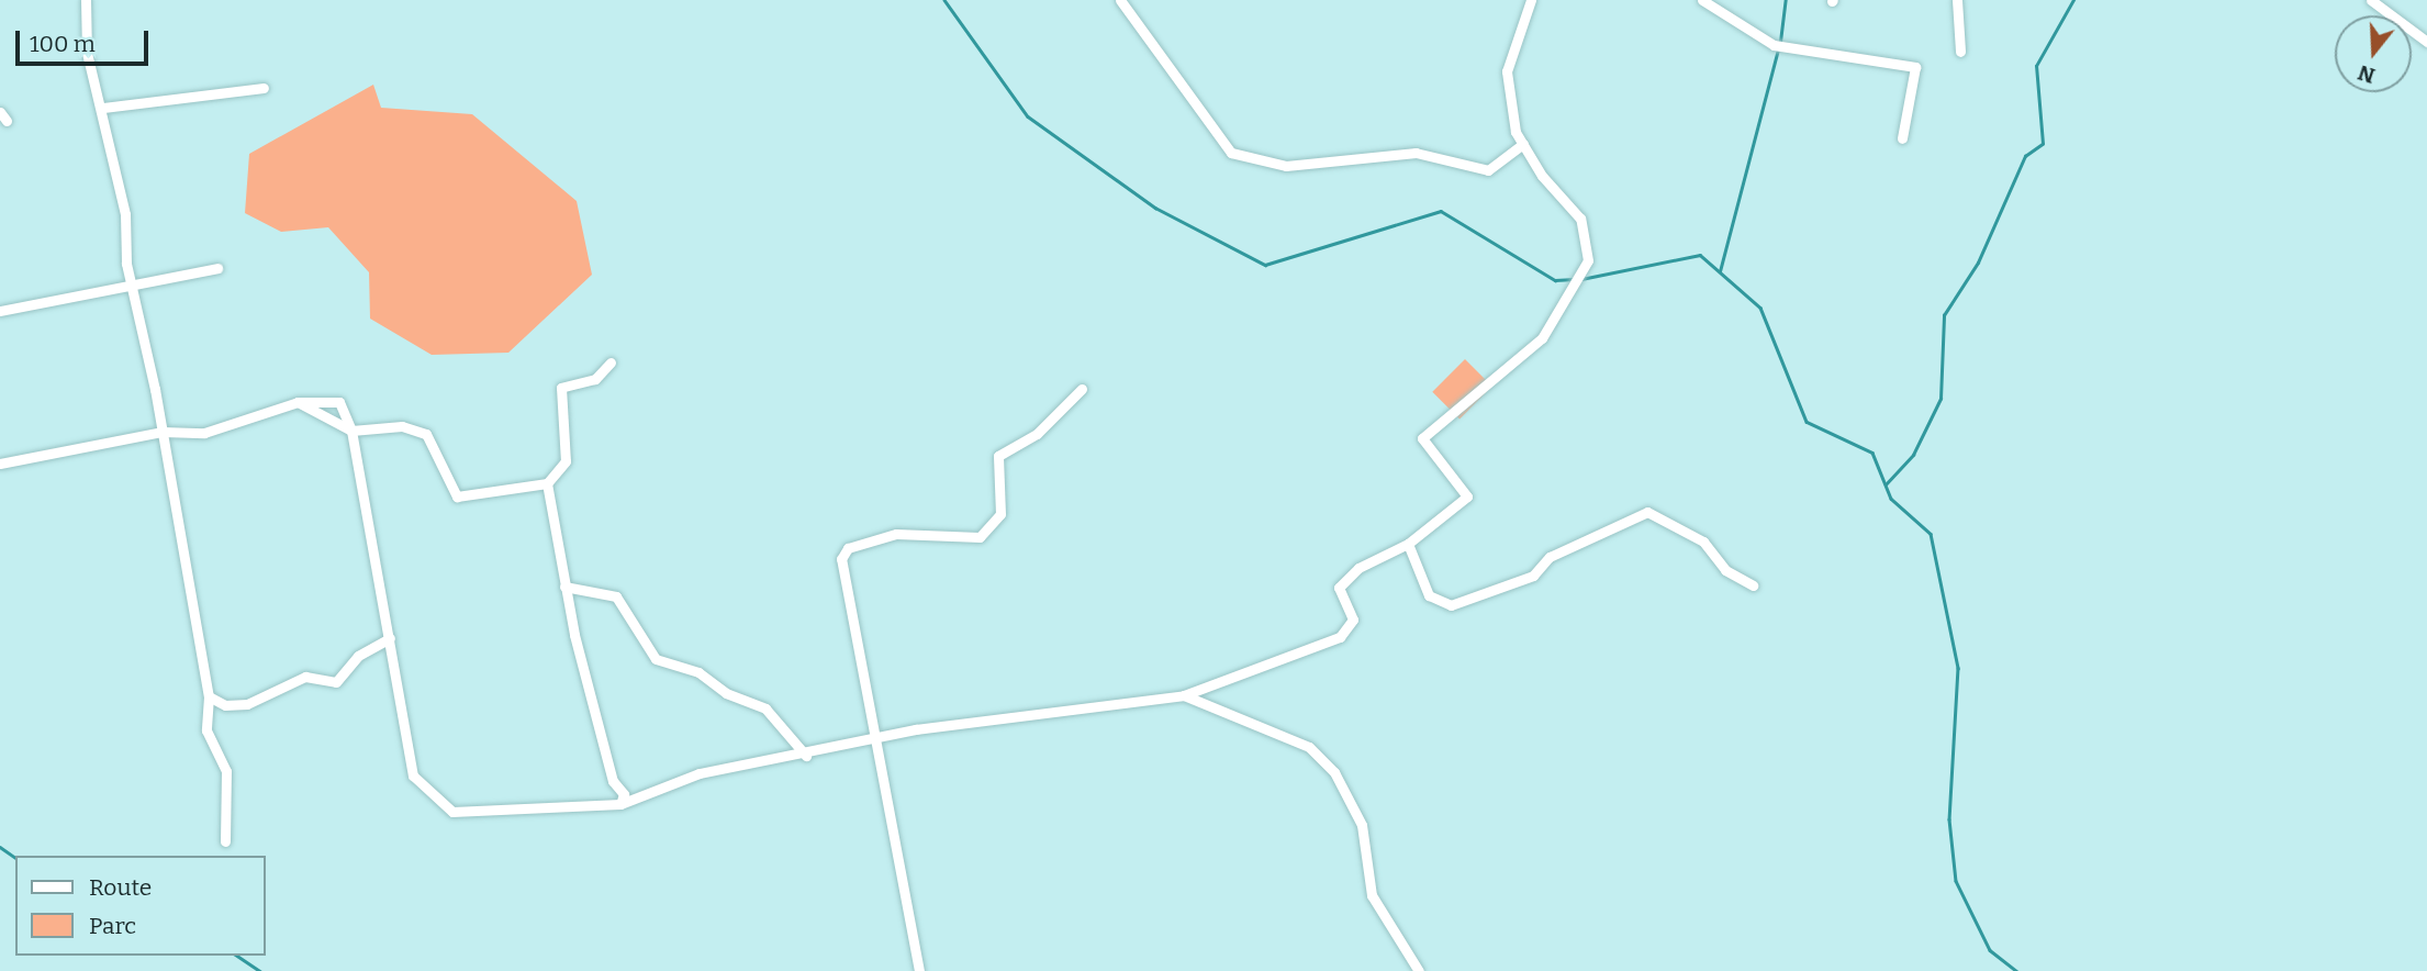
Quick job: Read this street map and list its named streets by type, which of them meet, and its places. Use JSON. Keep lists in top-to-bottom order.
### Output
{
  "legend": ["Route", "Parc"],
  "scale_bar": "100 m",
  "north": "bottom"
}
